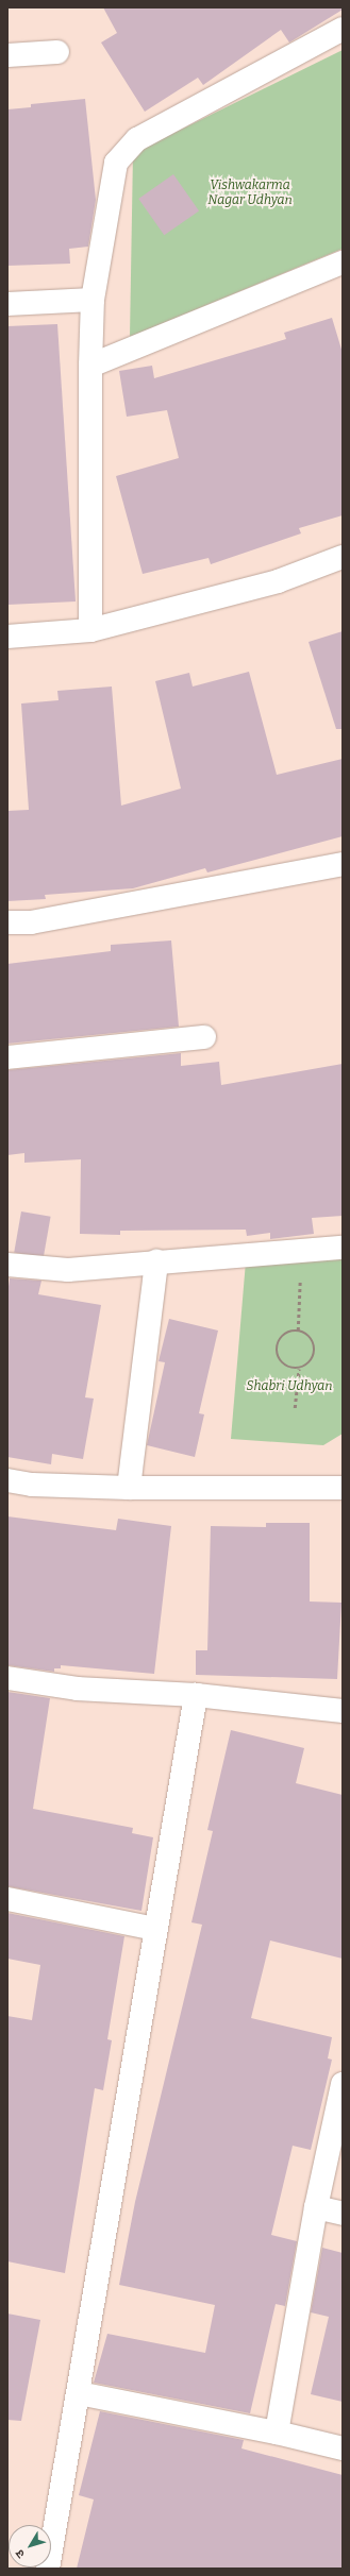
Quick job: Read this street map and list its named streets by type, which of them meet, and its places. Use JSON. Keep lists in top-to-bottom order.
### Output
{
  "parks": ["Vishwakarma Nagar Udhyan", "Shabri Udhyan"],
  "north": "bottom left"
}
